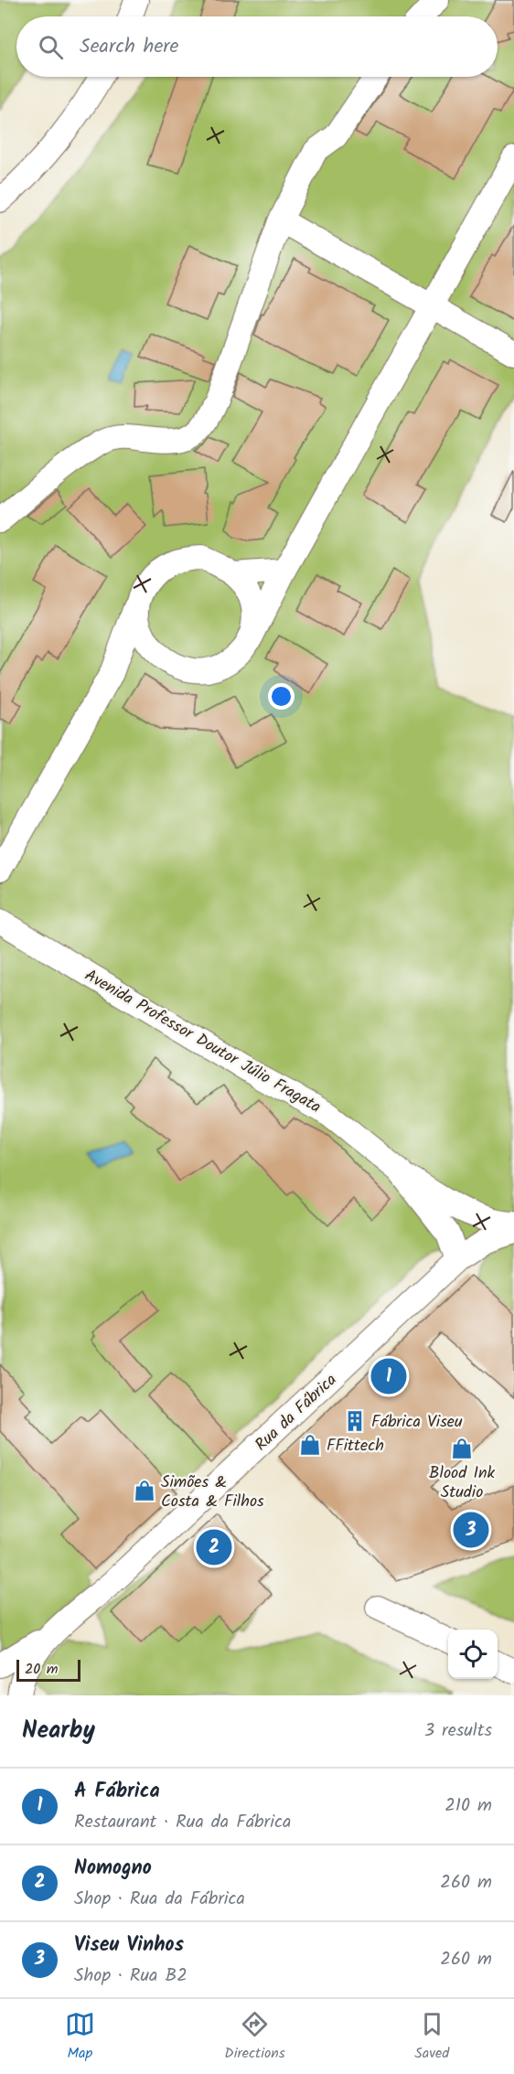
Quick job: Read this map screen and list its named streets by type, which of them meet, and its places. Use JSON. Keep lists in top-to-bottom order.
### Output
{
  "streets": {
    "street": ["Avenida Professor Doutor Júlio Fragata", "Rua da Fábrica"]
  },
  "crossings": [
    ["Avenida Professor Doutor Júlio Fragata", "Rua da Fábrica"]
  ],
  "places": {
    "building": ["Fábrica Viseu"],
    "shop": ["FFittech", "Blood Ink Studio", "Simões & Costa & Filhos"]
  },
  "scale_bar": "20 m",
  "page": {
    "search": "Search here",
    "pins": ["1", "3", "2"],
    "scale": "20 m",
    "heading": ["Nearby", "3 results"],
    "list": [
      {
        "mark": "1",
        "name": "A Fábrica",
        "note": "Restaurant · Rua da Fábrica",
        "value": "210 m"
      },
      {
        "mark": "2",
        "name": "Nomogno",
        "note": "Shop · Rua da Fábrica",
        "value": "260 m"
      },
      {
        "mark": "3",
        "name": "Viseu Vinhos",
        "note": "Shop · Rua B2",
        "value": "260 m"
      }
    ],
    "nav": ["Map", "Directions", "Saved"]
  }
}
